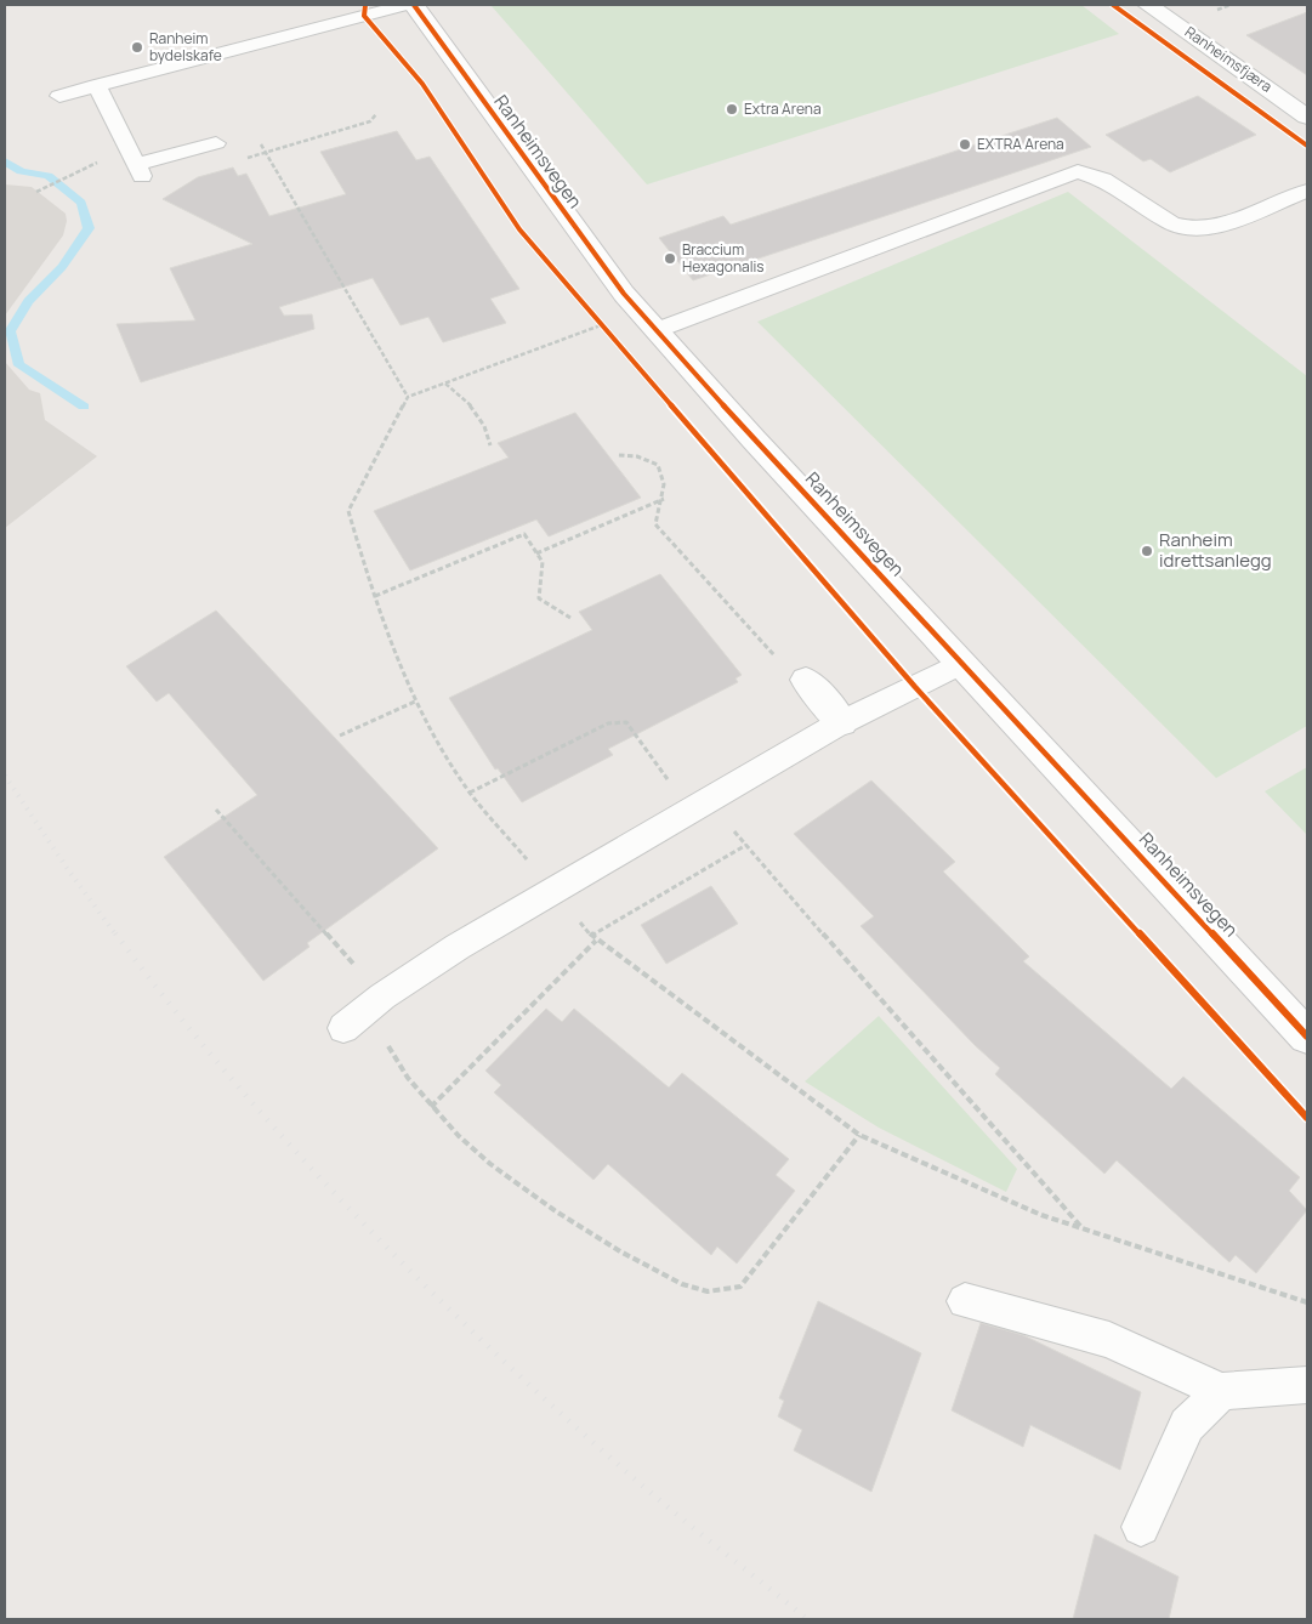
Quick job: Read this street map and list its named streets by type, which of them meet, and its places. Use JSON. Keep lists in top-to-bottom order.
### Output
{
  "streets": {
    "street": ["Ranheimsfjæra", "Ranheimsvegen"]
  },
  "places": [
    "Ranheim bydelskafe",
    "Extra Arena",
    "EXTRA Arena",
    "Braccium Hexagonalis",
    "Ranheim idrettsanlegg"
  ]
}
